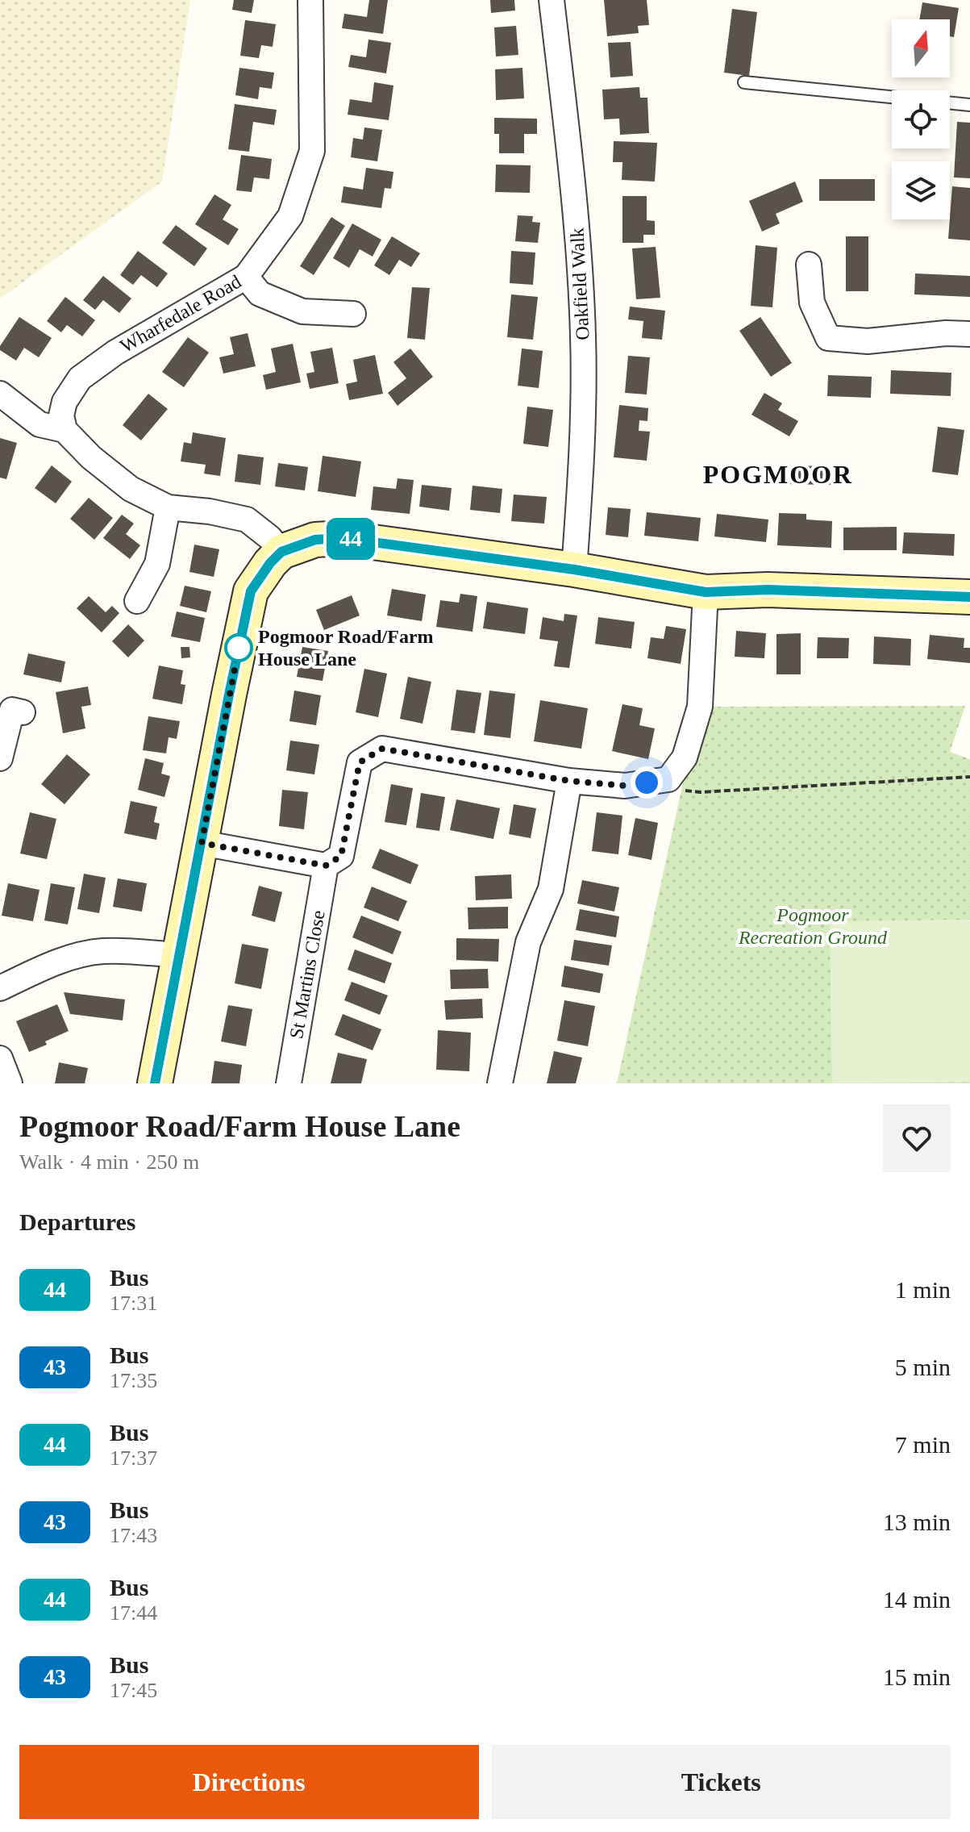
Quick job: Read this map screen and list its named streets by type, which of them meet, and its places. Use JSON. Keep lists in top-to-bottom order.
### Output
{
  "streets": {
    "street": ["Oakfield Walk", "Wharfedale Road", "St Martins Close"]
  },
  "districts": ["POGMOOR"],
  "parks": ["Pogmoor Recreation Ground"],
  "places": ["Pogmoor Road/Farm House Lane"],
  "lines": ["bus line 44"],
  "north": "top",
  "page": {
    "on_map": "44",
    "heading": [
      ["Pogmoor Road/Farm House Lane", "Walk · 4 min · 250 m"],
      "Departures"
    ],
    "list": [
      {
        "mark": "44",
        "name": "Bus",
        "note": "17:31",
        "value": "1 min"
      },
      {
        "mark": "43",
        "name": "Bus",
        "note": "17:35",
        "value": "5 min"
      },
      {
        "mark": "44",
        "name": "Bus",
        "note": "17:37",
        "value": "7 min"
      },
      {
        "mark": "43",
        "name": "Bus",
        "note": "17:43",
        "value": "13 min"
      },
      {
        "mark": "44",
        "name": "Bus",
        "note": "17:44",
        "value": "14 min"
      },
      {
        "mark": "43",
        "name": "Bus",
        "note": "17:45",
        "value": "15 min"
      }
    ],
    "buttons": ["Directions", "Tickets"]
  }
}
